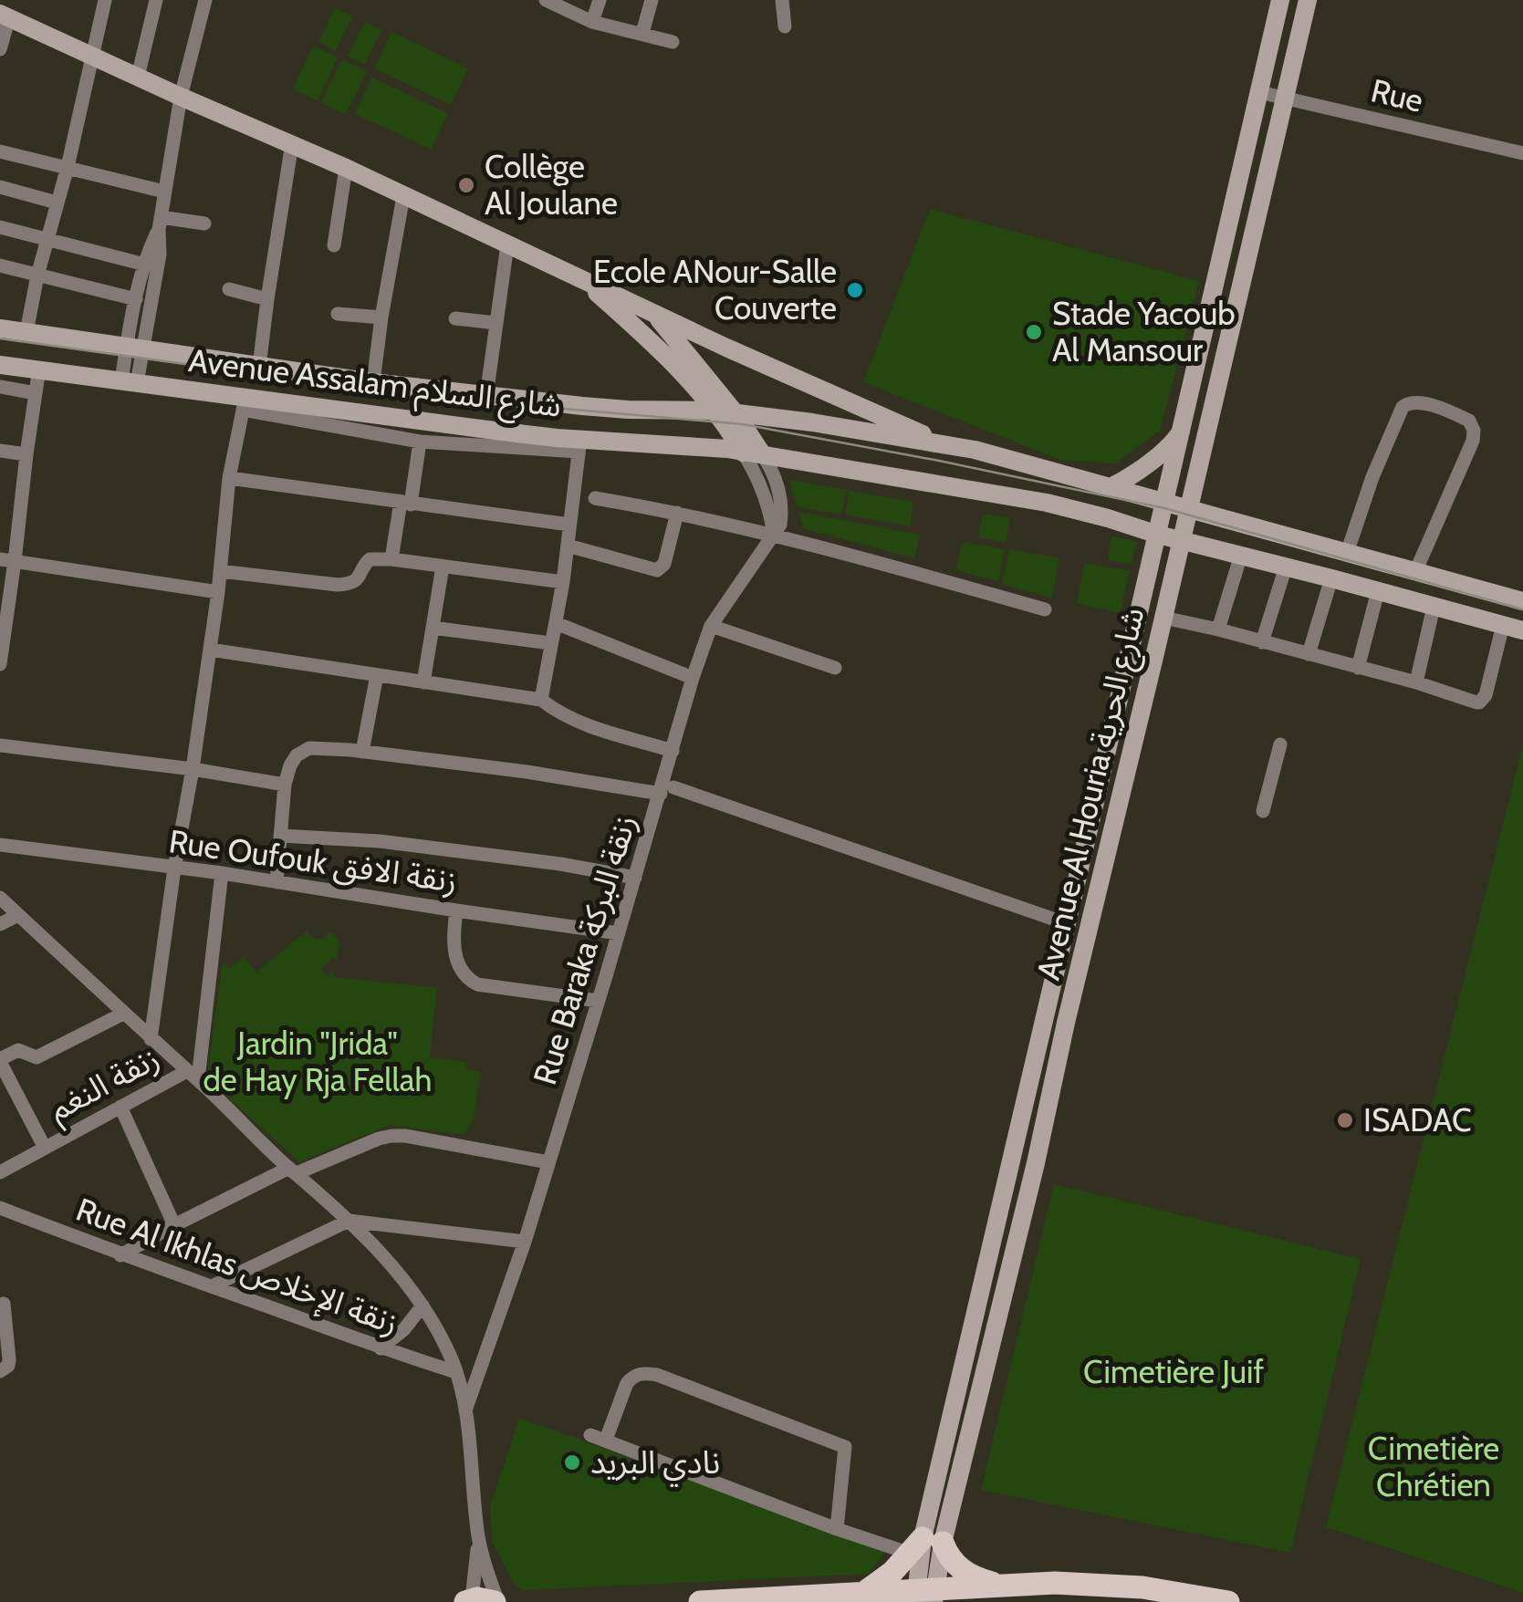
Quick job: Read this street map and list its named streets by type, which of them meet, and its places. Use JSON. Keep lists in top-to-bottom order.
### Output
{
  "streets": {
    "main road": ["Avenue Assalam شارع السلام", "Avenue Al Houria شارع الحرية"],
    "street": [
      "Rue",
      "Rue Oufouk زنقة الافق",
      "Rue Baraka زنقة البركة",
      "زنقة النغم",
      "Rue Al Ikhlas زنقة الإخلاص"
    ]
  },
  "crossings": [
    ["Rue", "Avenue Al Houria شارع الحرية"],
    ["Avenue Assalam شارع السلام", "Avenue Al Houria شارع الحرية"],
    ["Avenue Assalam شارع السلام", "Rue Baraka زنقة البركة"],
    ["Rue Oufouk زنقة الافق", "Rue Baraka زنقة البركة"]
  ],
  "parks": ["Jardin \"Jrida\" de Hay Rja Fellah", "Cimetière Juif", "Cimetière Chrétien"],
  "places": [
    "Collège Al Joulane",
    "Ecole ANour-Salle Couverte",
    "Stade Yacoub Al Mansour",
    "ISADAC",
    "نادي البريد"
  ]
}
